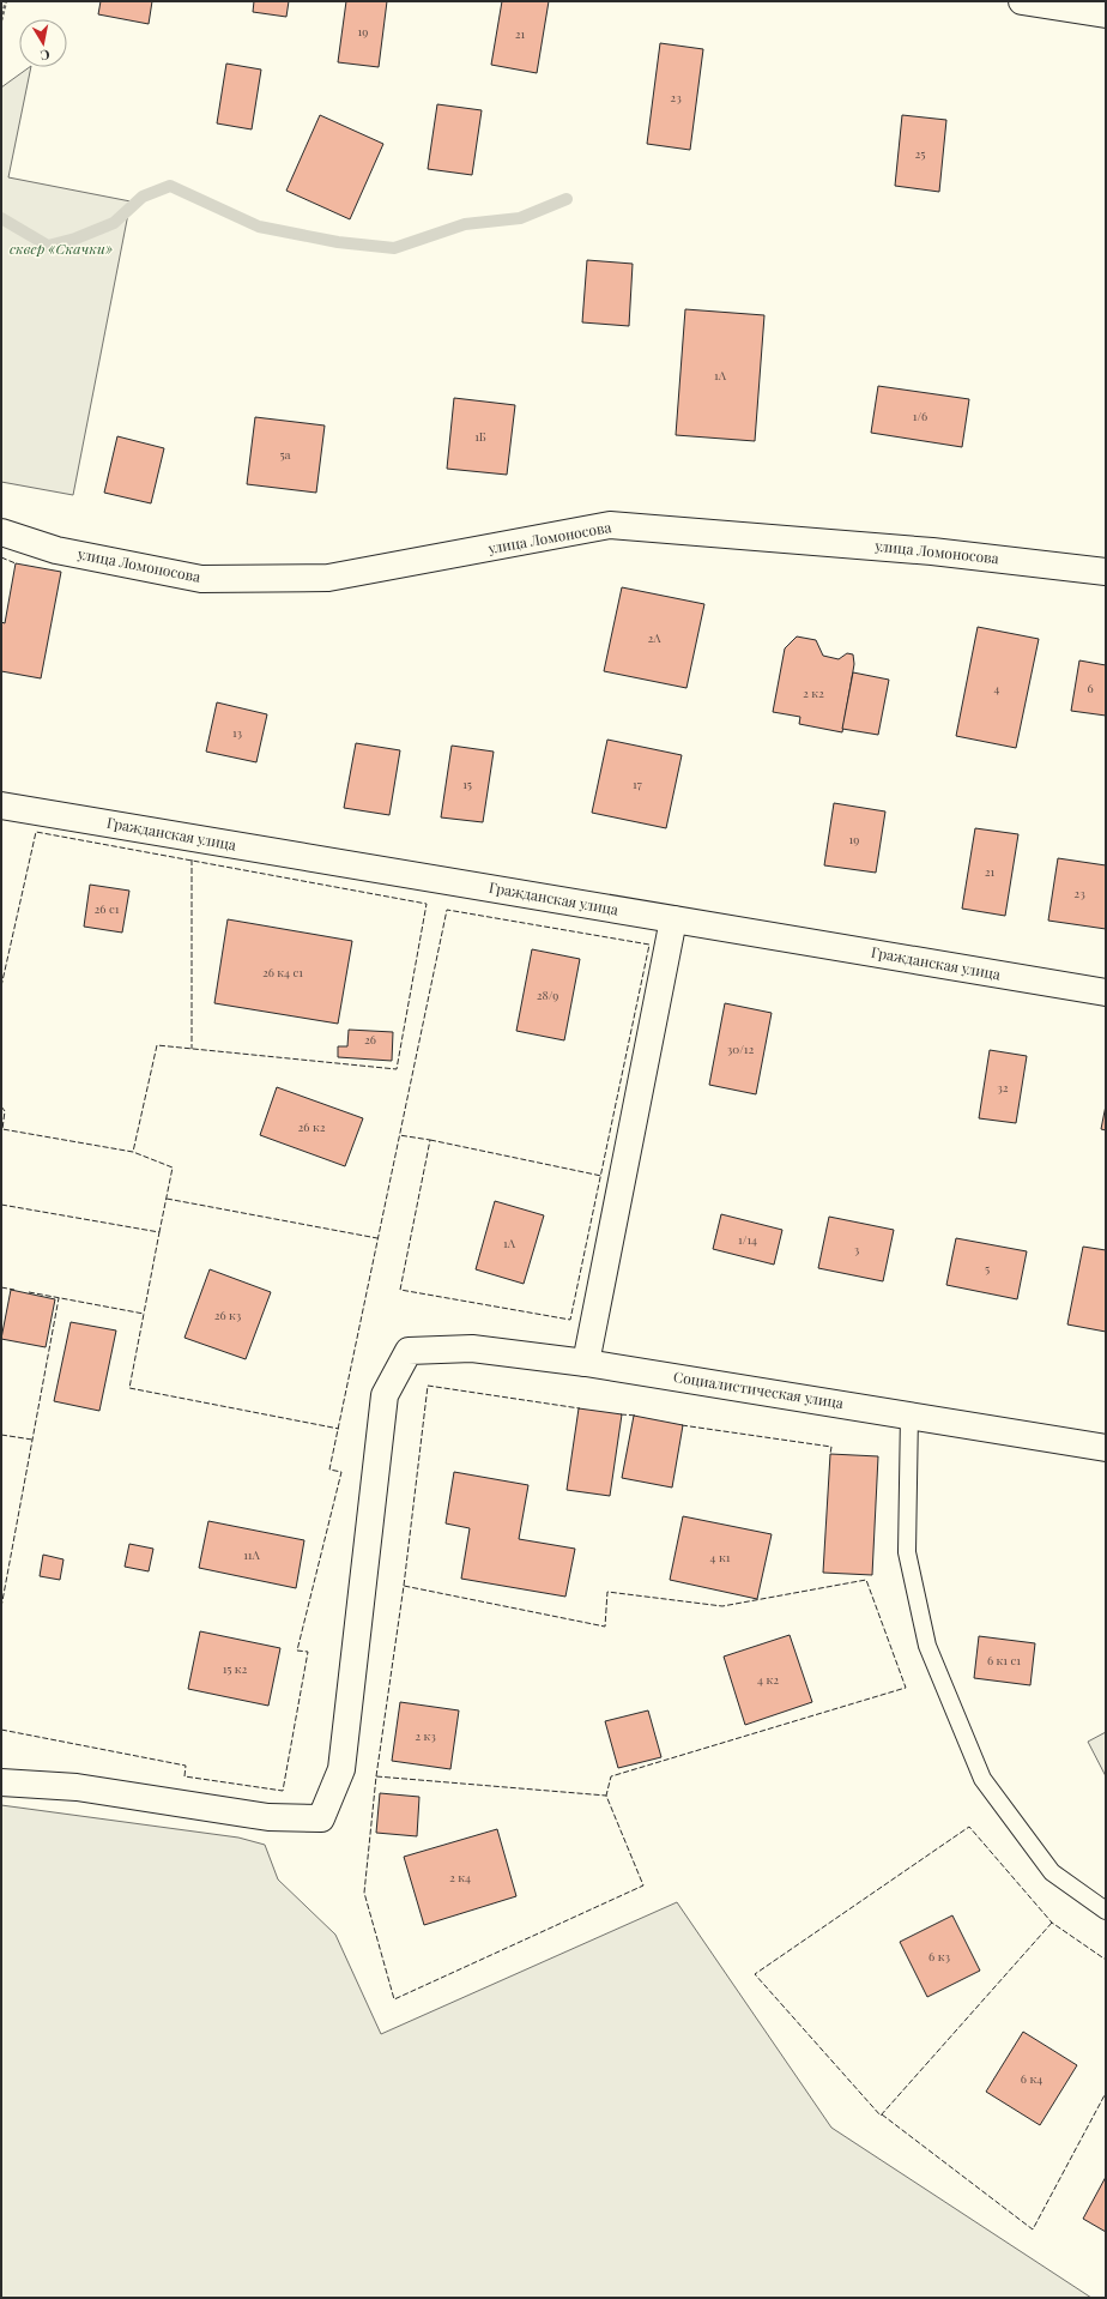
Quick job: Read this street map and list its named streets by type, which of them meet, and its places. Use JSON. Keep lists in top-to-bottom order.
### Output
{
  "streets": {
    "street": ["улица Ломоносова", "Гражданская улица", "Социалистическая улица"]
  },
  "parks": ["сквер «Скачки»"],
  "house_numbers": [
    "19",
    "21",
    "23",
    "25",
    "1А",
    "1/6",
    "1Б",
    "5а",
    "2А",
    "4",
    "6",
    "2 к2",
    "13",
    "15",
    "17",
    "19",
    "21",
    "23",
    "26 с1",
    "26 к4 с1",
    "28/9",
    "26",
    "30/12",
    "32",
    "26 к2",
    "1/14",
    "1А",
    "3",
    "5",
    "26 к3",
    "11А",
    "4 к1",
    "6 к1 с1",
    "15 к2",
    "4 к2",
    "2 к3",
    "2 к4",
    "6 к3",
    "6 к4"
  ],
  "north": "bottom"
}
